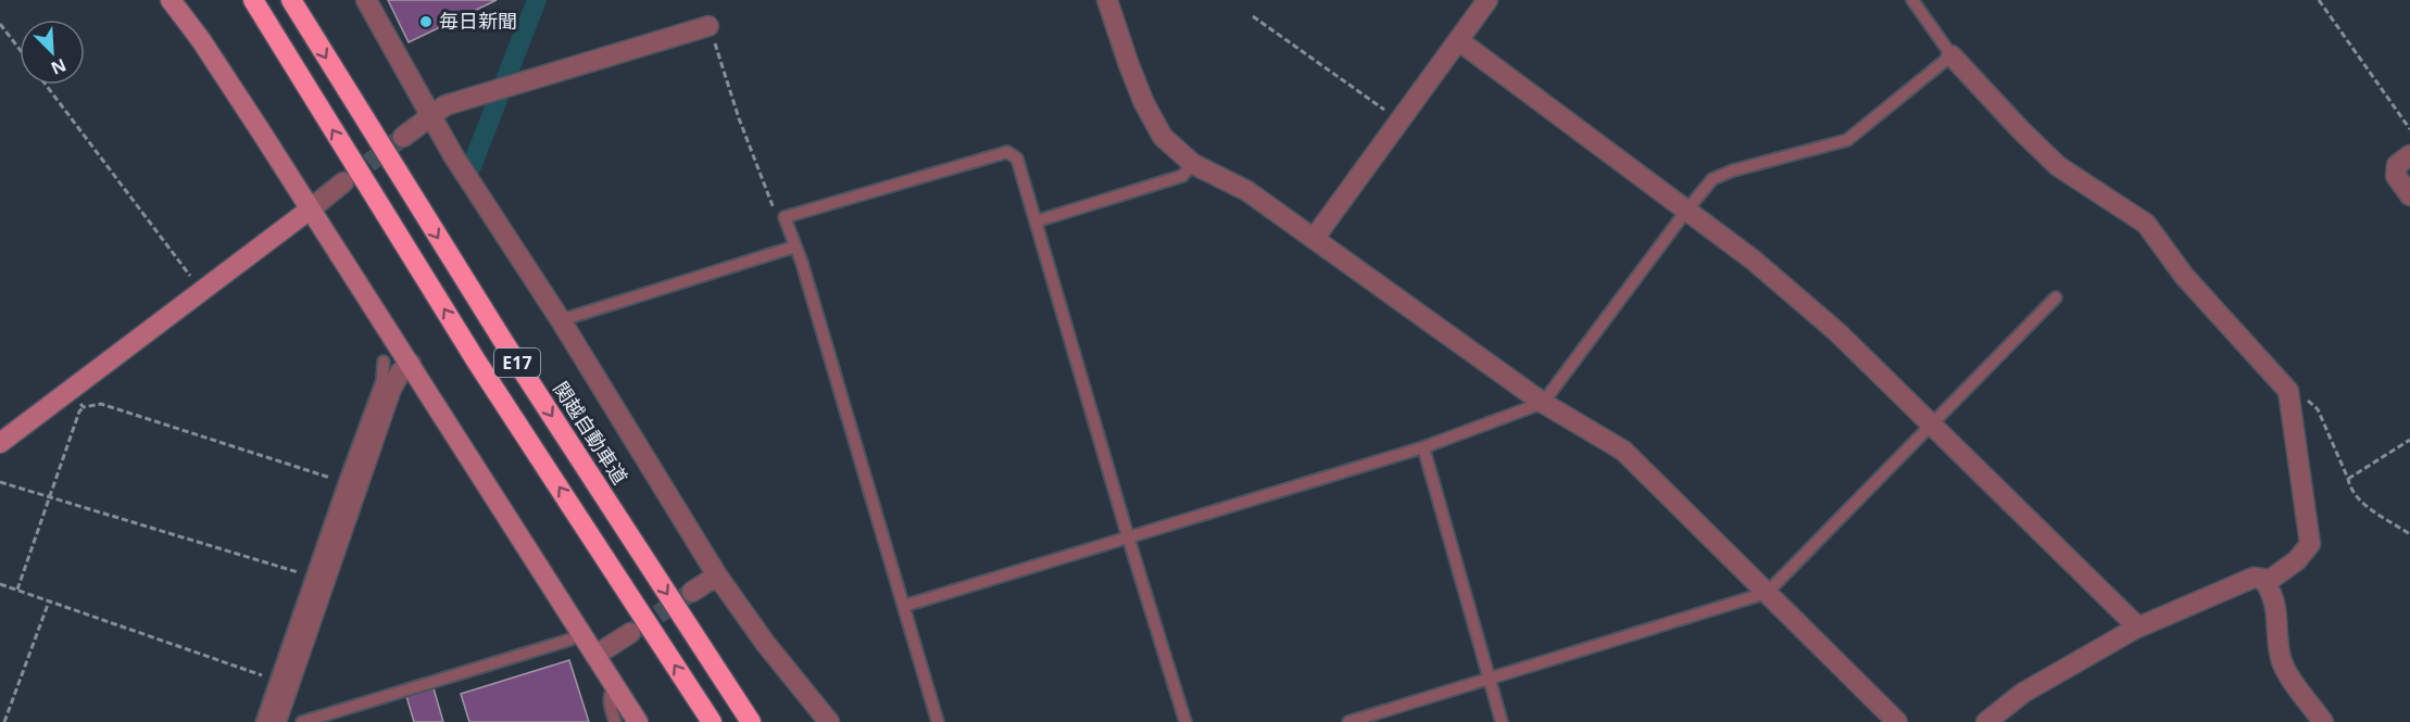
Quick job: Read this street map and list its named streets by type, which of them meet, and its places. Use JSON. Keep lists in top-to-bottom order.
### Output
{
  "streets": {
    "highway": ["E17", "関越自動車道"]
  },
  "places": ["毎日新聞"],
  "north": "bottom right"
}
